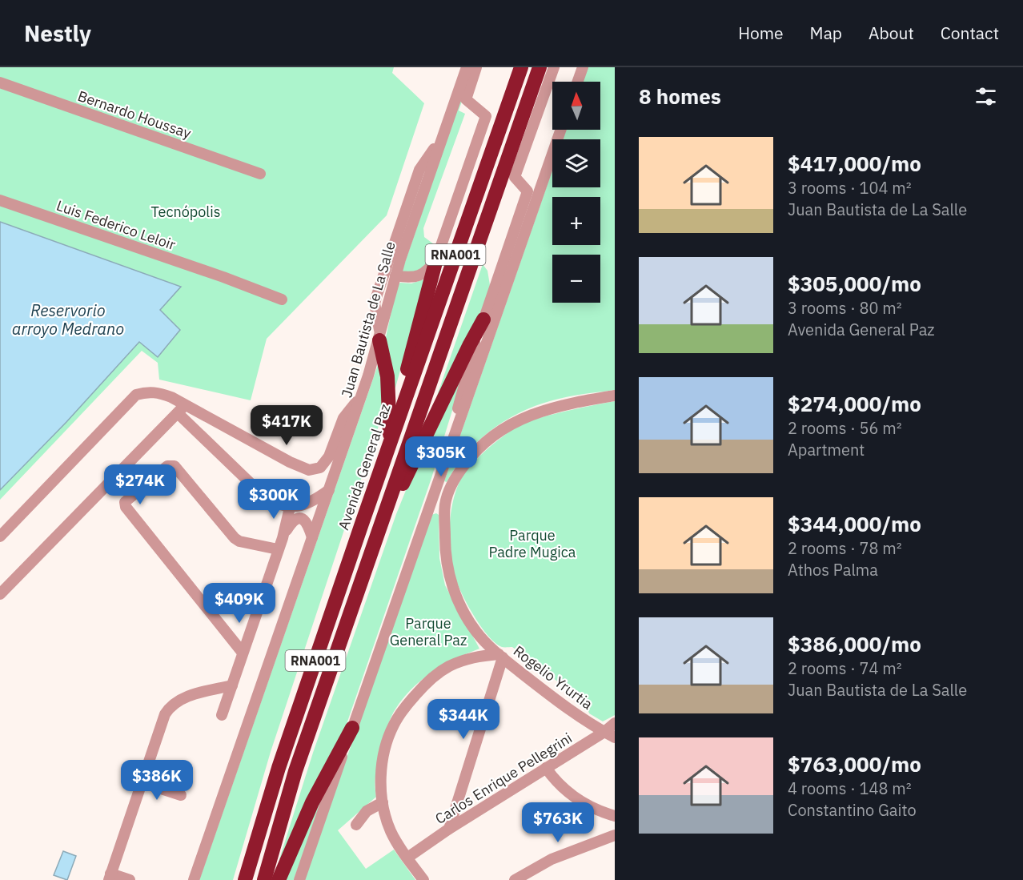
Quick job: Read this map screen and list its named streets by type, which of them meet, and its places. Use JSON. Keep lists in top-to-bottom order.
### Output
{
  "streets": {
    "highway": ["RNA001", "Avenida General Paz"],
    "street": [
      "Bernardo Houssay",
      "Luis Federico Leloir",
      "Juan Bautista de La Salle",
      "Rogelio Yrurtia",
      "Carlos Enrique Pellegrini"
    ]
  },
  "crossings": [
    ["Rogelio Yrurtia", "Carlos Enrique Pellegrini"]
  ],
  "water": ["Reservorio arroyo Medrano"],
  "parks": ["Tecnópolis", "Parque Padre Mugica", "Parque General Paz"],
  "north": "top",
  "page": {
    "header": "Nestly",
    "nav": [
      "Home",
      "Map",
      "About",
      "Contact"
    ],
    "heading": "8 homes",
    "map_buttons": ["+", "−"],
    "list": [
      {
        "name": "$417,000/mo",
        "note": "3 rooms · 104 m² · Juan Bautista de La Salle"
      },
      {
        "name": "$305,000/mo",
        "note": "3 rooms · 80 m² · Avenida General Paz"
      },
      {
        "name": "$274,000/mo",
        "note": "2 rooms · 56 m² · Apartment"
      },
      {
        "name": "$344,000/mo",
        "note": "2 rooms · 78 m² · Athos Palma"
      },
      {
        "name": "$386,000/mo",
        "note": "2 rooms · 74 m² · Juan Bautista de La Salle"
      },
      {
        "name": "$763,000/mo",
        "note": "4 rooms · 148 m² · Constantino Gaito"
      }
    ],
    "price": [
      "$417K",
      "$305K",
      "$274K",
      "$300K",
      "$409K",
      "$344K",
      "$386K",
      "$763K"
    ]
  }
}
